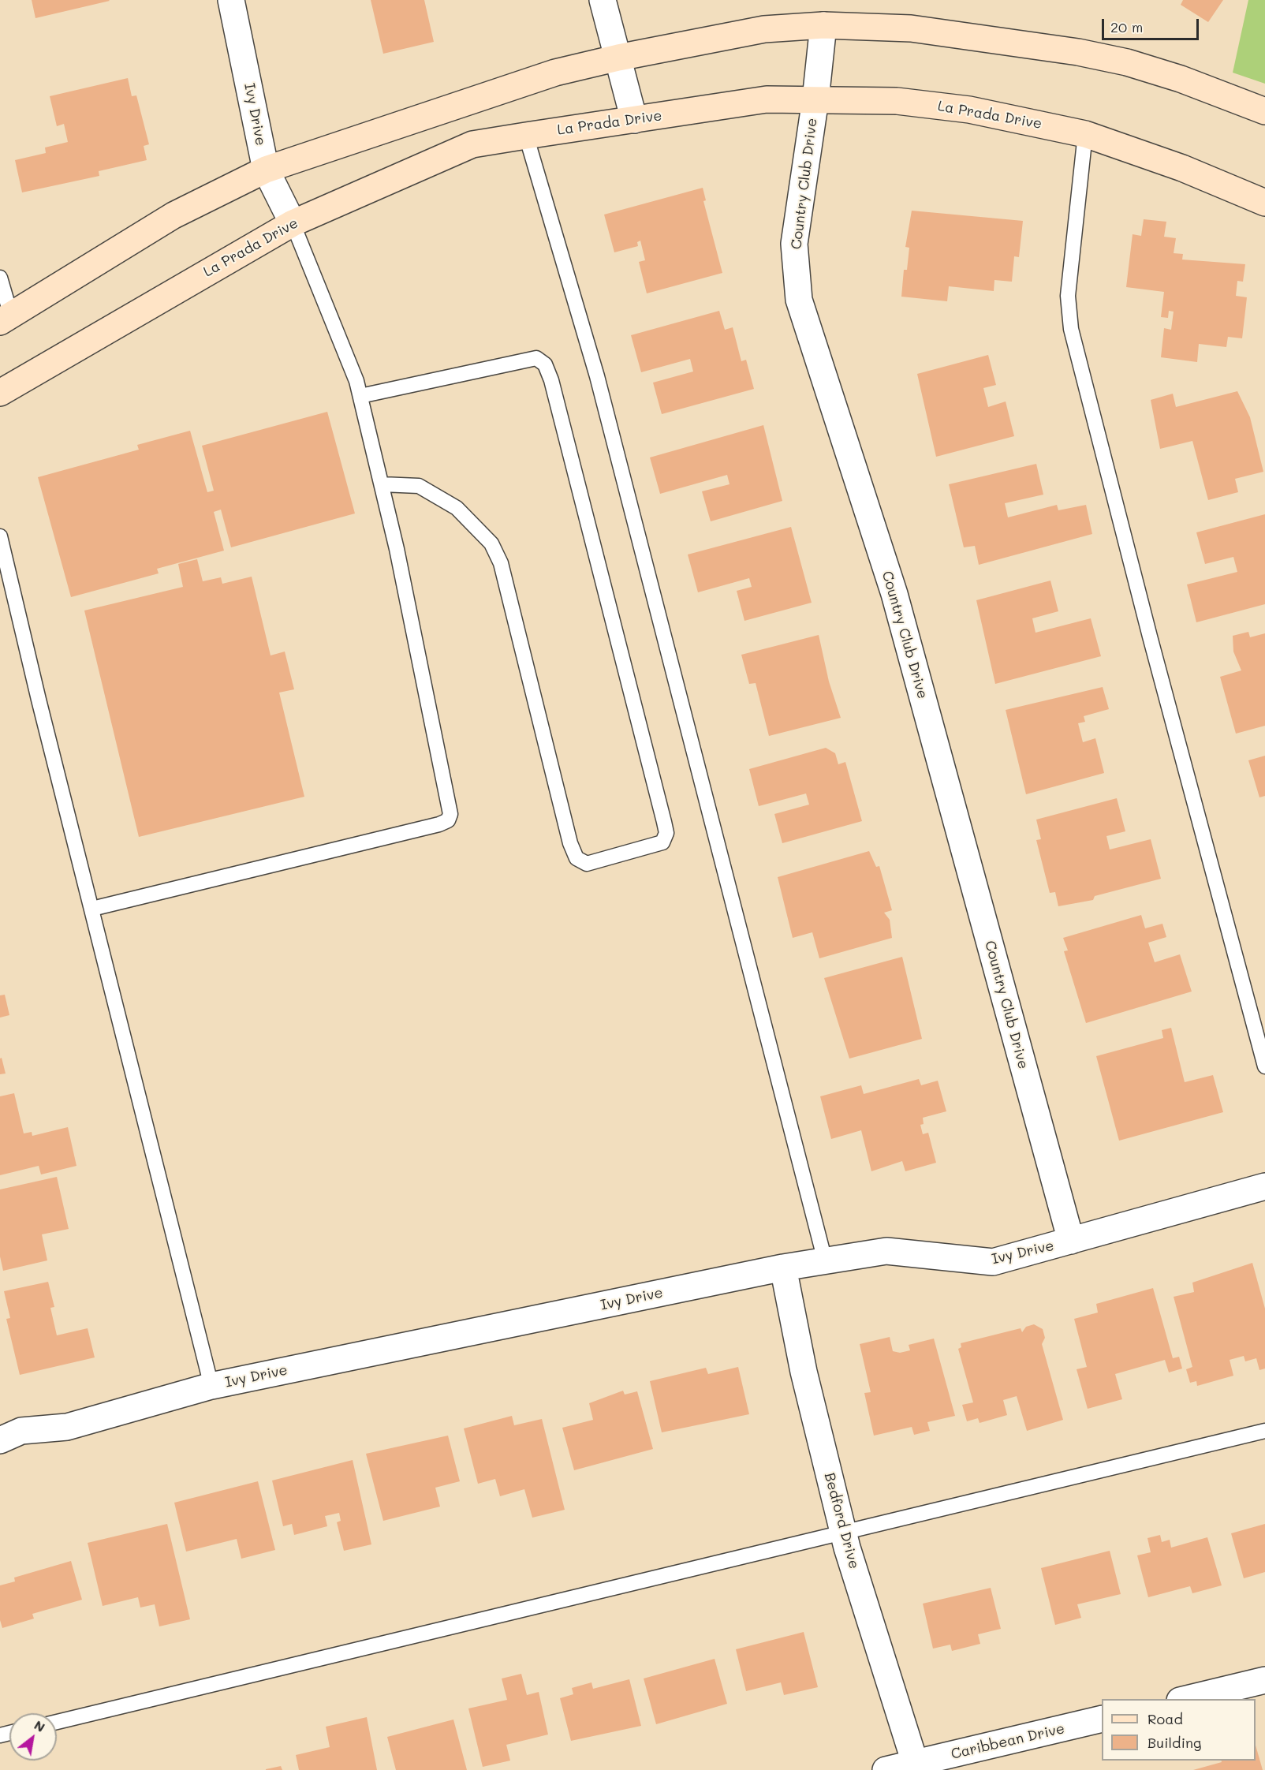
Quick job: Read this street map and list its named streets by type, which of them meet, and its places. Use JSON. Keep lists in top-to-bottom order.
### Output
{
  "streets": {
    "main road": ["La Prada Drive"],
    "street": [
      "Ivy Drive",
      "Country Club Drive",
      "Bedford Drive",
      "Caribbean Drive"
    ]
  },
  "crossings": [
    ["Ivy Drive", "La Prada Drive"],
    ["Ivy Drive", "Country Club Drive"],
    ["Ivy Drive", "Bedford Drive"],
    ["La Prada Drive", "Country Club Drive"],
    ["Bedford Drive", "Caribbean Drive"]
  ],
  "legend": ["Road", "Building"],
  "scale_bar": "20 m",
  "north": "top right"
}
